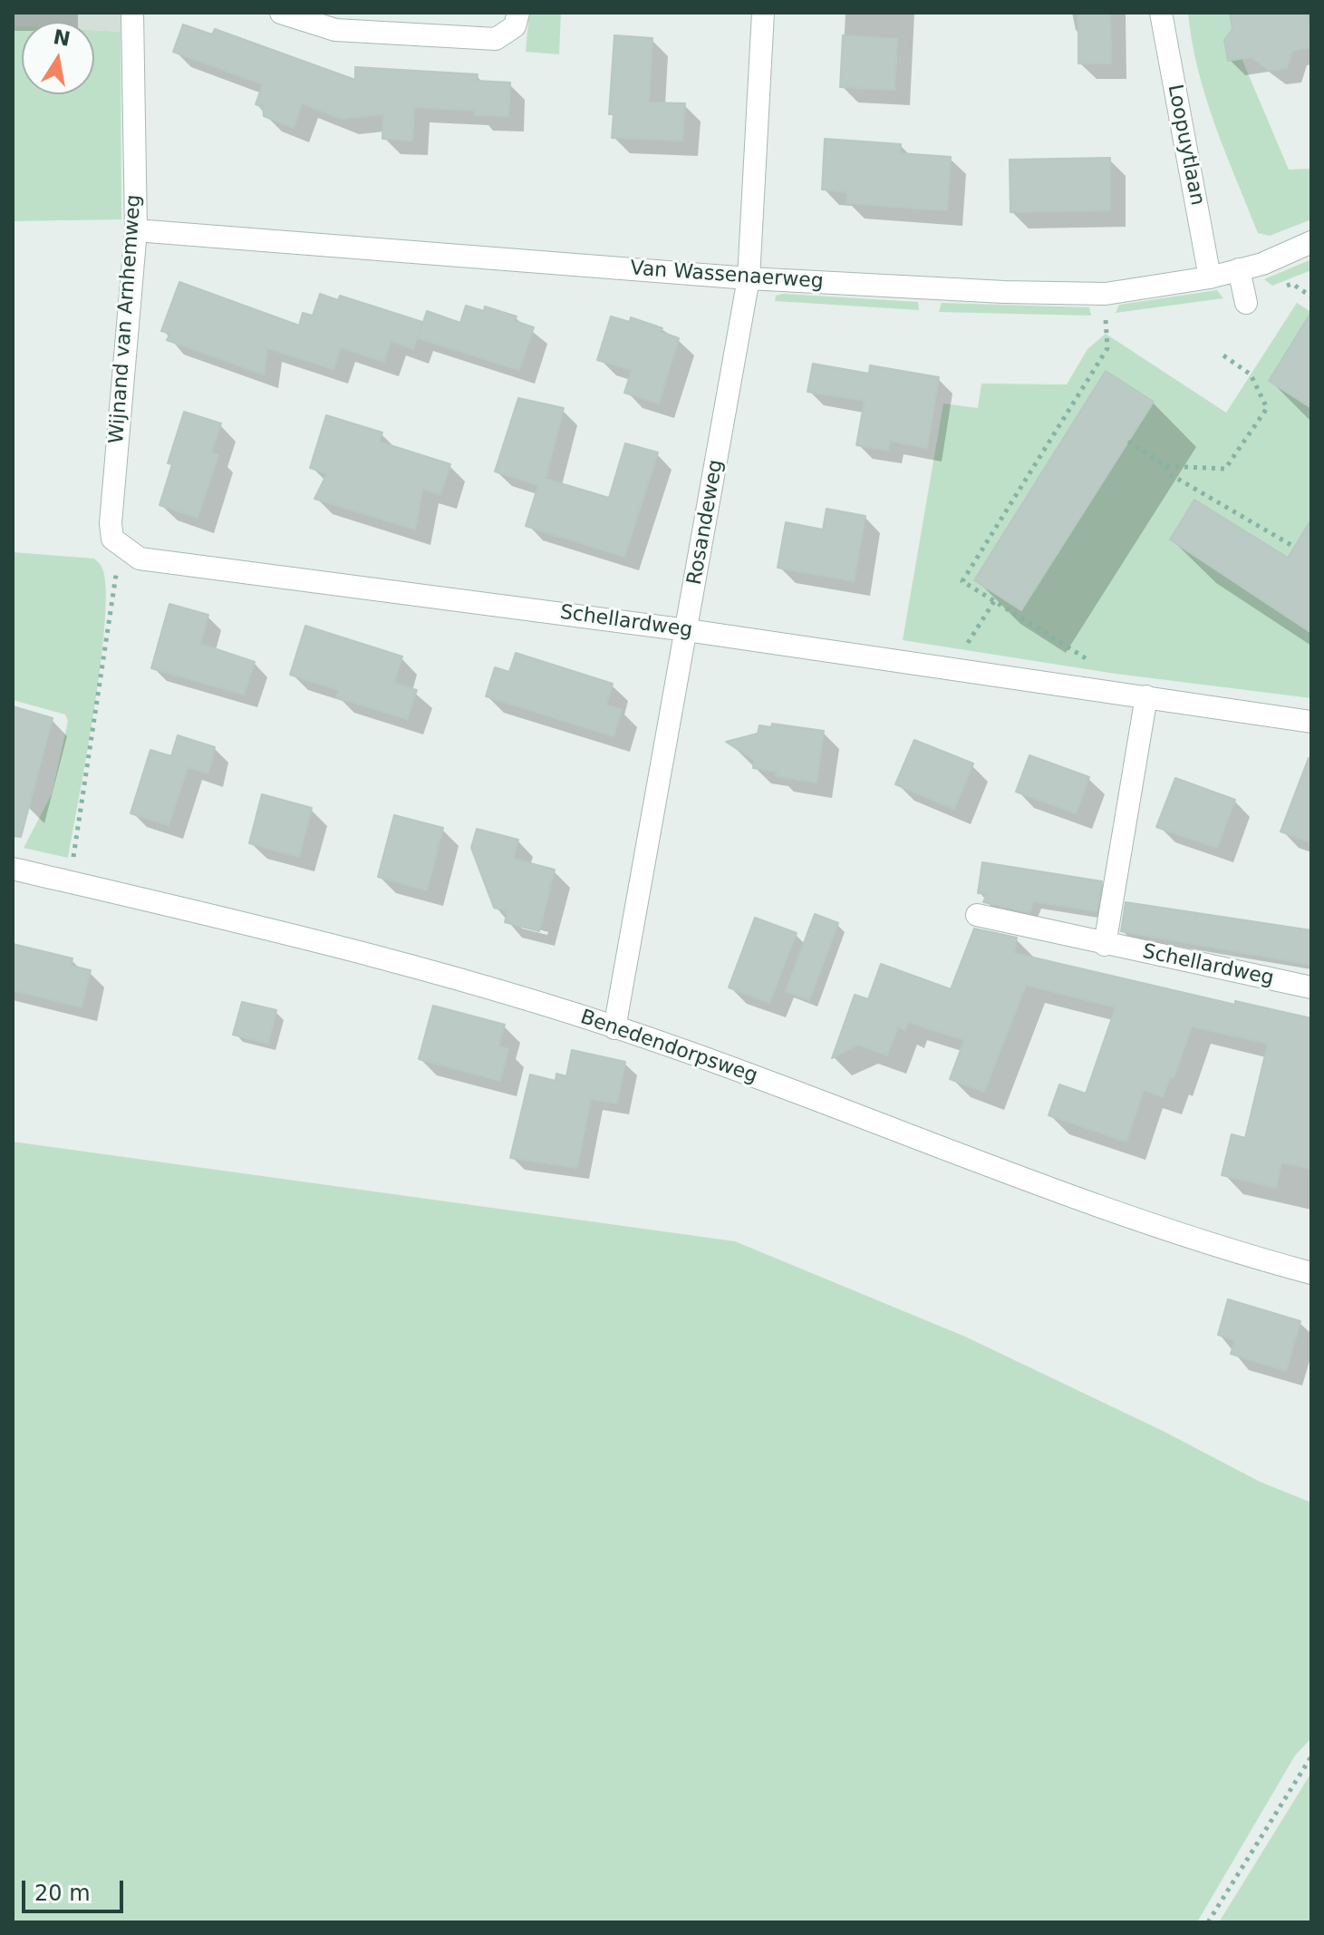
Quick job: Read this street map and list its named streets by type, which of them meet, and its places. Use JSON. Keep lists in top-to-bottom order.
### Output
{
  "streets": {
    "street": [
      "Loopuytlaan",
      "Van Wassenaerweg",
      "Wijnand van Arnhemweg",
      "Rosandeweg",
      "Schellardweg",
      "Benedendorpsweg"
    ]
  },
  "crossings": [
    ["Loopuytlaan", "Van Wassenaerweg"],
    ["Van Wassenaerweg", "Wijnand van Arnhemweg"],
    ["Van Wassenaerweg", "Rosandeweg"],
    ["Wijnand van Arnhemweg", "Schellardweg"],
    ["Rosandeweg", "Schellardweg"],
    ["Rosandeweg", "Benedendorpsweg"]
  ],
  "scale_bar": "20 m",
  "north": "top"
}
